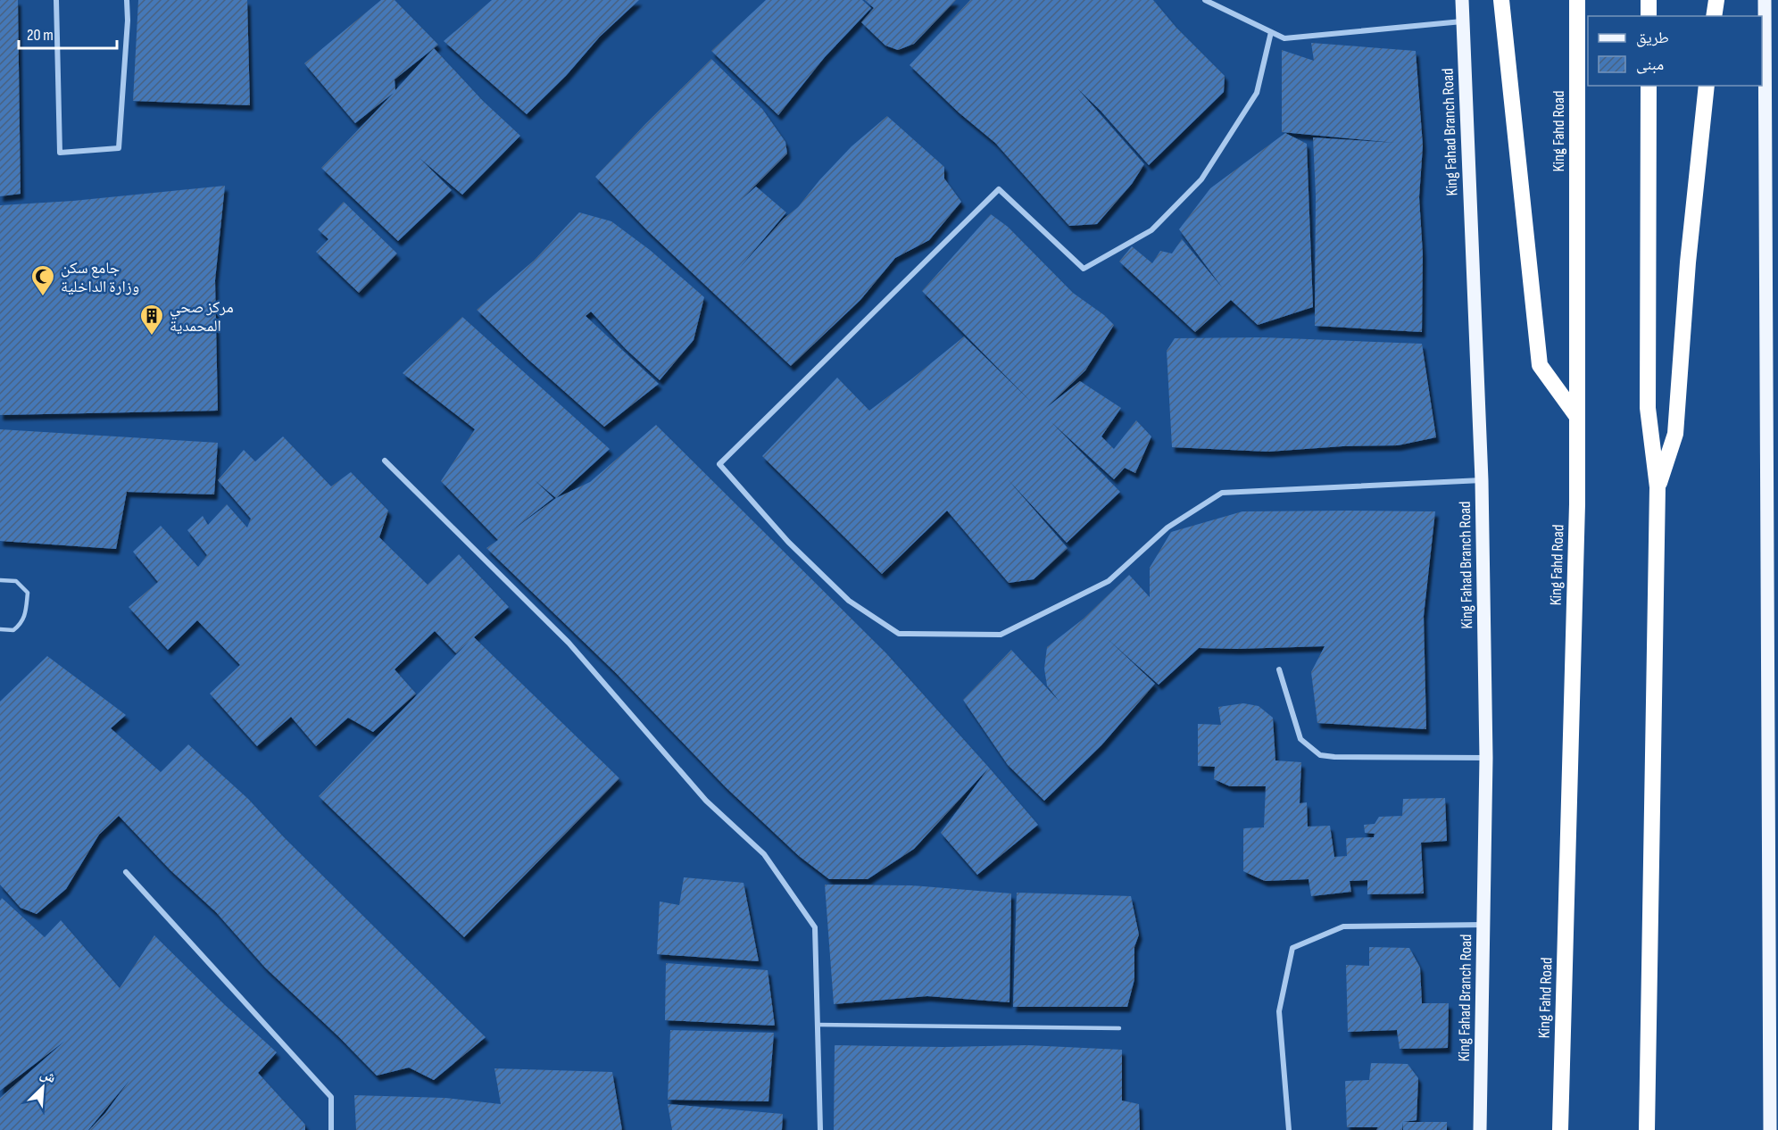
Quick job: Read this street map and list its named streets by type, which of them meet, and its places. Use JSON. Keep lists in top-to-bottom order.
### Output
{
  "streets": {
    "highway": ["King Fahd Road"],
    "main road": ["King Fahad Branch Road"]
  },
  "places": {
    "mosque": ["جامع سكن وزارة الداخلية"],
    "building": ["مركز صحي المحمدية"]
  },
  "legend": ["طريق", "مبنى"],
  "scale_bar": "20 m",
  "north": "top right"
}
